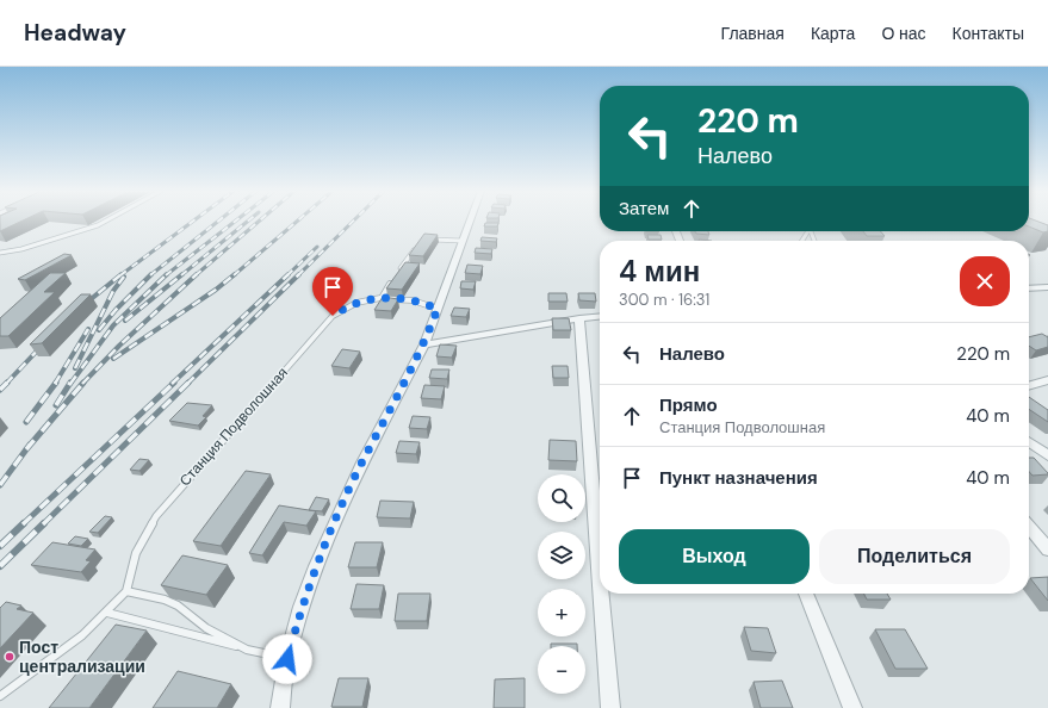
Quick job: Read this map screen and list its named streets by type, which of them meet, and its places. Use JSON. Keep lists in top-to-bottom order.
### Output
{
  "streets": {
    "lane": ["Станция Подволошная"]
  },
  "places": ["Пост централизации"],
  "page": {
    "header": "Headway",
    "nav": [
      "Главная",
      "Карта",
      "О нас",
      "Контакты"
    ],
    "turn": ["220 m", "Налево"],
    "then": "Затем",
    "heading": ["4 мин", "300 m · 16:31"],
    "list": [
      {
        "name": "Налево",
        "value": "220 m"
      },
      {
        "name": "Прямо",
        "note": "Станция Подволошная",
        "value": "40 m"
      },
      {
        "name": "Пункт назначения",
        "value": "40 m"
      }
    ],
    "map_buttons": ["+", "−"],
    "buttons": ["Выход", "Поделиться"]
  }
}
